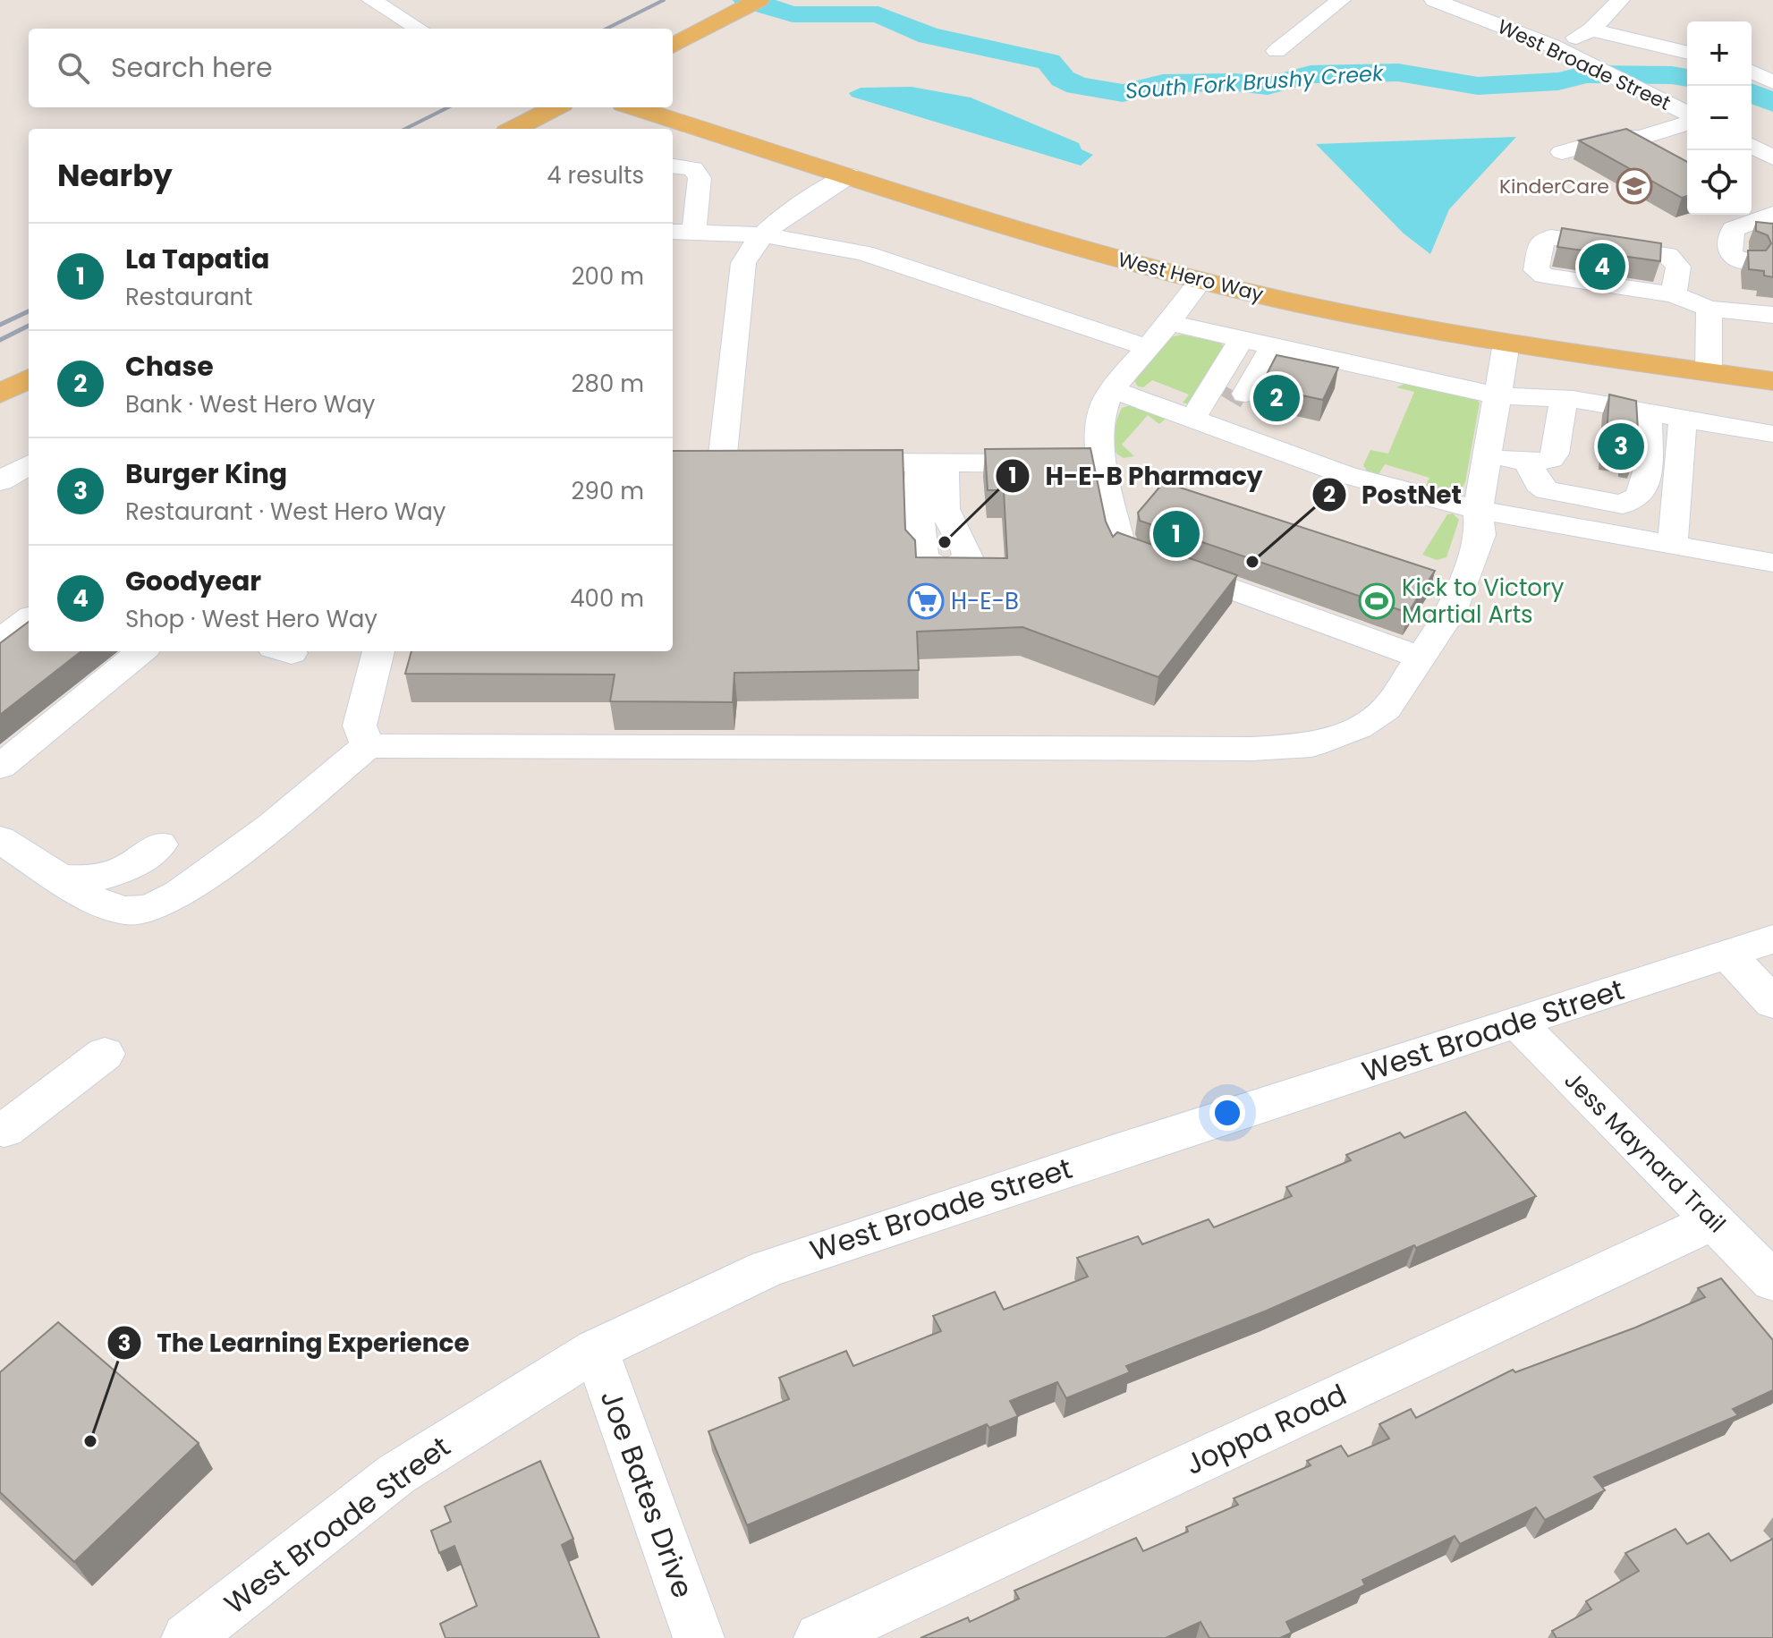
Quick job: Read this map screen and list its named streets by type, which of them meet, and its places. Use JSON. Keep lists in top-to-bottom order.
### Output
{
  "streets": {
    "main road": ["West Hero Way"],
    "street": [
      "West Broade Street",
      "Jess Maynard Trail",
      "Joppa Road",
      "Joe Bates Drive"
    ]
  },
  "crossings": [
    ["West Broade Street", "Jess Maynard Trail"],
    ["West Broade Street", "Joe Bates Drive"],
    ["Jess Maynard Trail", "Joppa Road"]
  ],
  "water": ["South Fork Brushy Creek"],
  "places": {
    "school or university": ["KinderCare"],
    "other": ["H-E-B Pharmacy", "PostNet", "The Learning Experience"],
    "supermarket": ["H-E-B"],
    "sports": ["Kick to Victory Martial Arts"]
  },
  "page": {
    "map_buttons": ["+", "−"],
    "search": "Search here",
    "heading": ["Nearby", "4 results"],
    "list": [
      {
        "mark": "1",
        "name": "La Tapatia",
        "note": "Restaurant",
        "value": "200 m"
      },
      {
        "mark": "2",
        "name": "Chase",
        "note": "Bank · West Hero Way",
        "value": "280 m"
      },
      {
        "mark": "3",
        "name": "Burger King",
        "note": "Restaurant · West Hero Way",
        "value": "290 m"
      },
      {
        "mark": "4",
        "name": "Goodyear",
        "note": "Shop · West Hero Way",
        "value": "400 m"
      }
    ],
    "pins": [
      "4",
      "2",
      "3",
      "1"
    ]
  }
}
